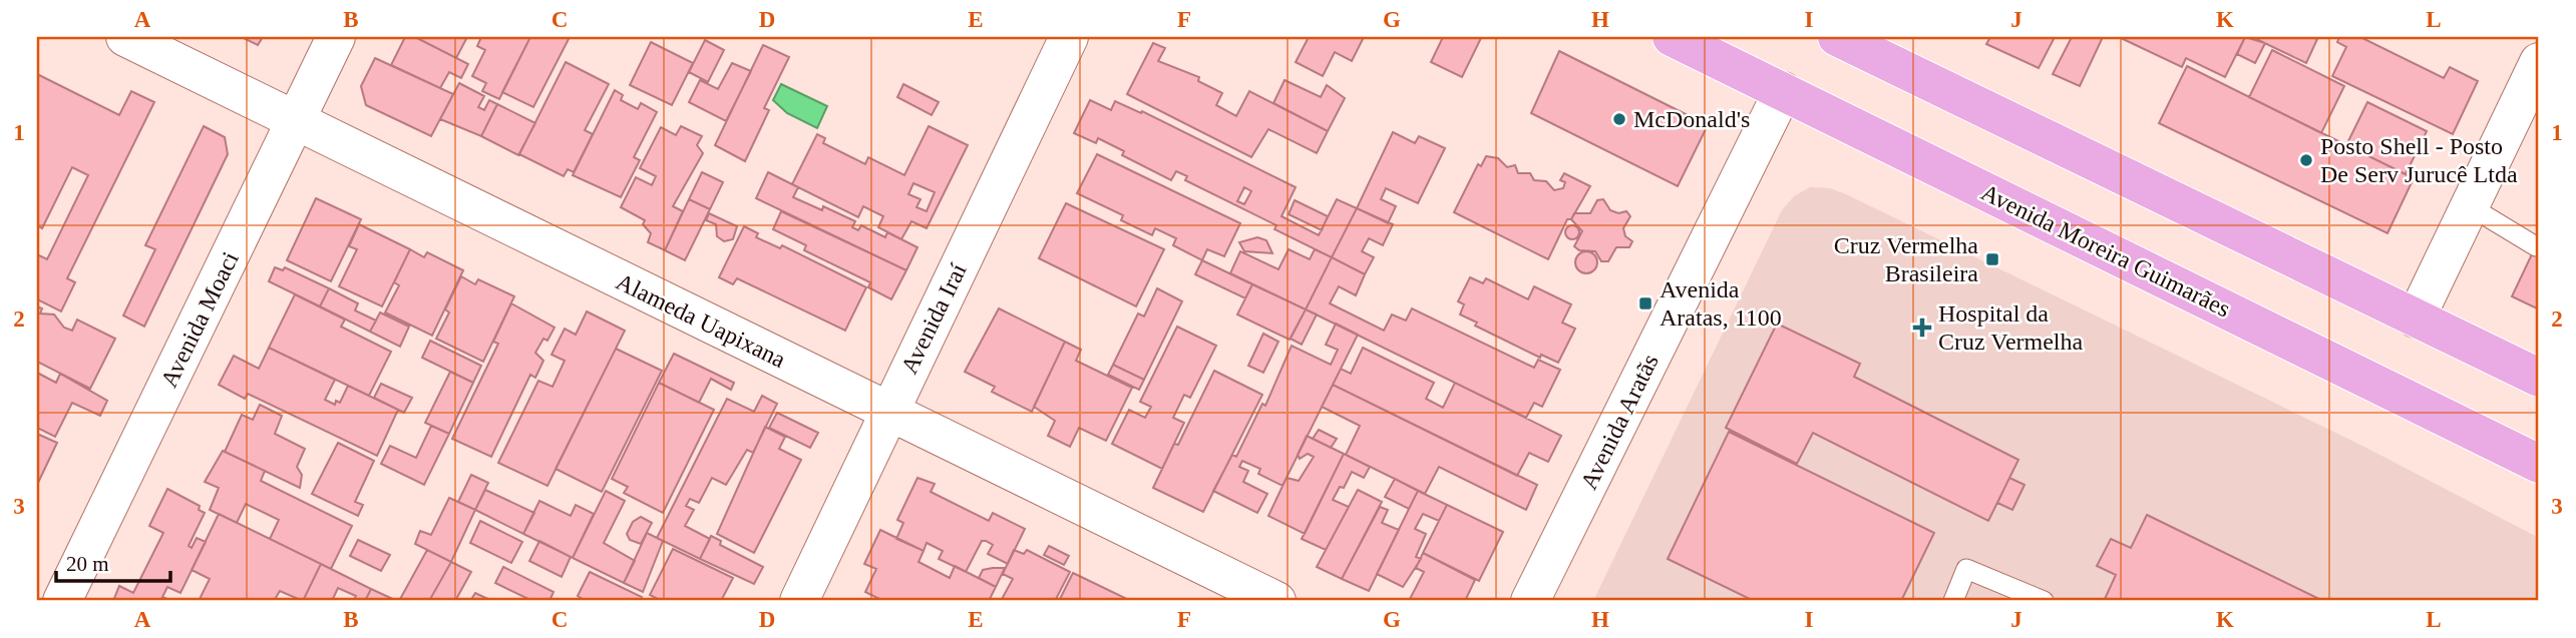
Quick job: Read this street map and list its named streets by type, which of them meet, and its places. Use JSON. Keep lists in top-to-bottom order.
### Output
{
  "streets": {
    "highway": ["Avenida Moreira Guimarães"],
    "street": [
      "Avenida Iraí",
      "Avenida Moaci",
      "Alameda Uapixana",
      "Avenida Aratãs"
    ]
  },
  "crossings": [
    ["Avenida Moreira Guimarães", "Avenida Aratãs"],
    ["Avenida Iraí", "Alameda Uapixana"],
    ["Avenida Moaci", "Alameda Uapixana"]
  ],
  "places": {
    "other": ["McDonald's", "Posto Shell - Posto De Serv Jurucê Ltda"],
    "transit": ["Cruz Vermelha Brasileira", "Avenida Aratas, 1100"],
    "health": ["Hospital da Cruz Vermelha"]
  },
  "scale_bar": "20 m",
  "grid": {
    "columns": [
      "A",
      "B",
      "C",
      "D",
      "E",
      "F",
      "G",
      "H",
      "I",
      "J",
      "K",
      "L"
    ],
    "rows": ["1", "2", "3"]
  }
}
